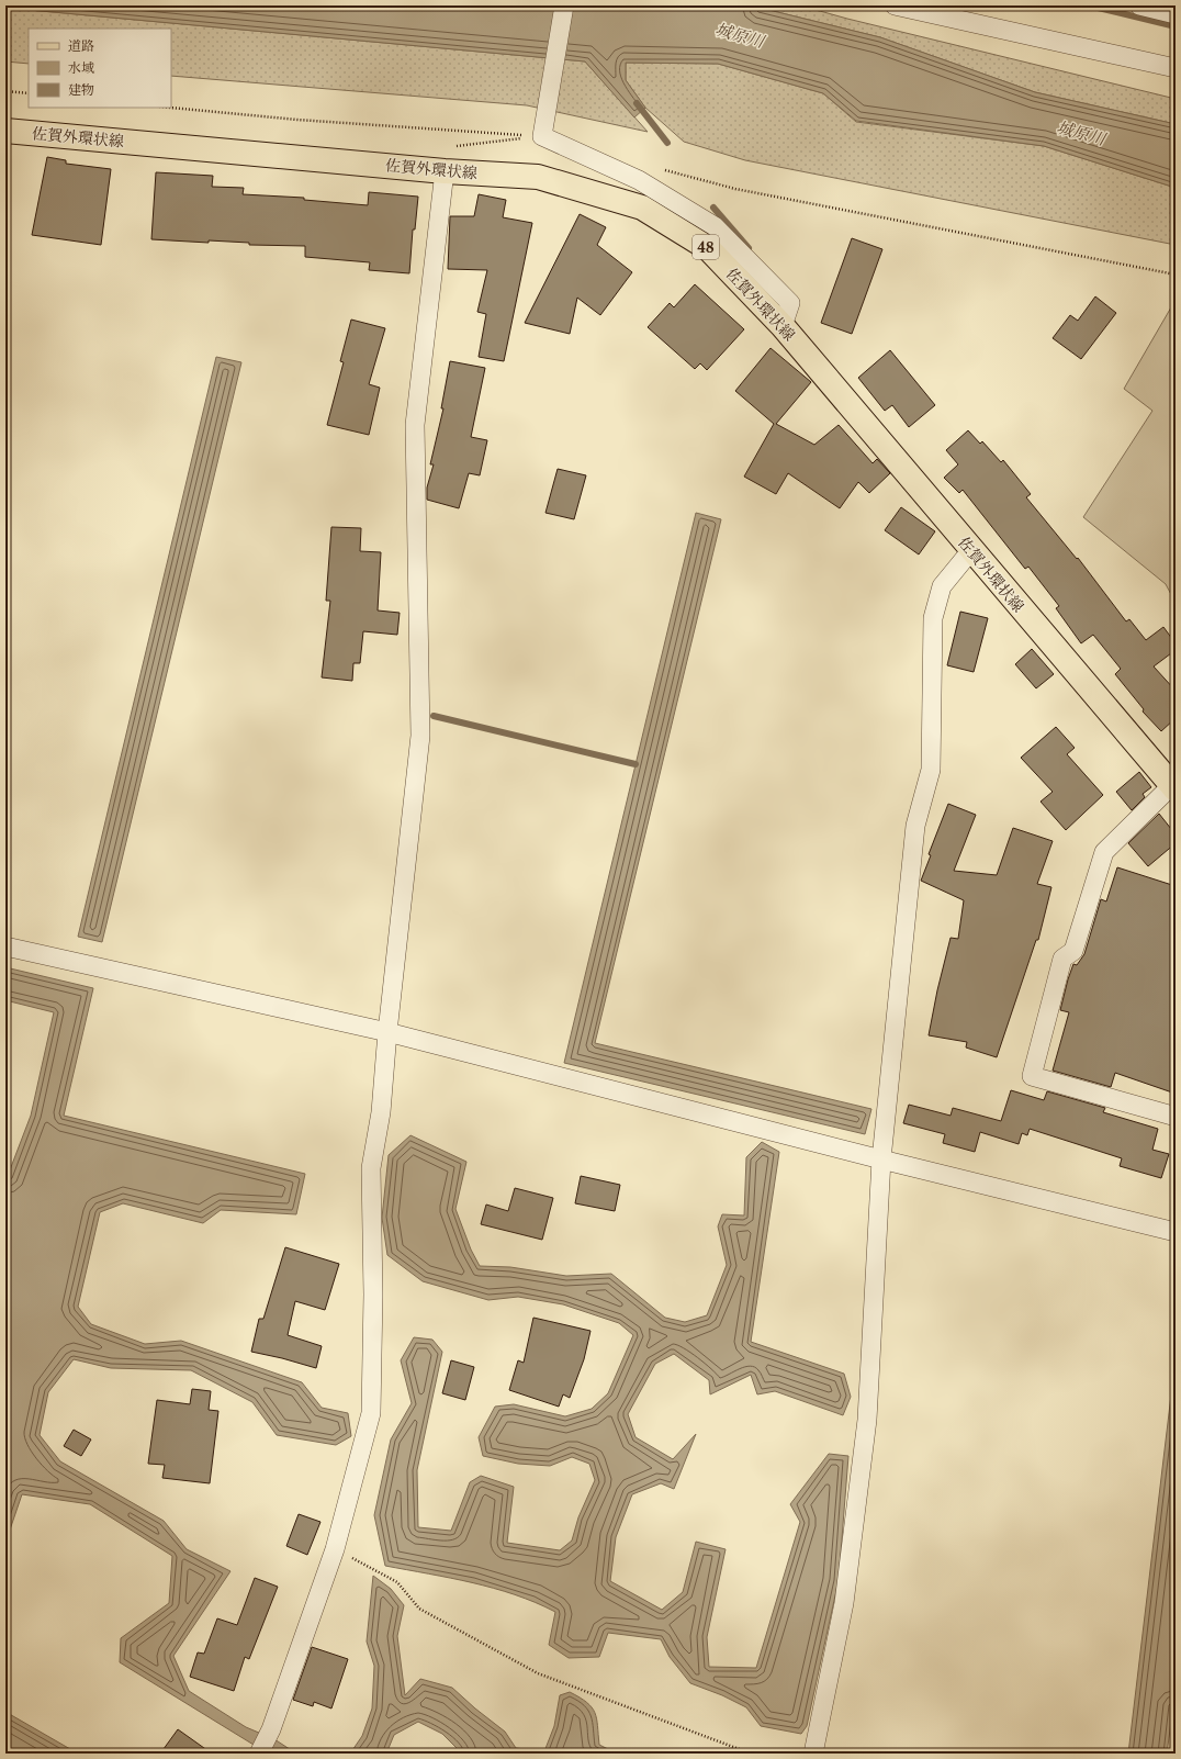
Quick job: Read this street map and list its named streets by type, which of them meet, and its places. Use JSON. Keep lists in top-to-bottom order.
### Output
{
  "streets": {
    "main road": ["佐賀外環状線", "48"]
  },
  "water": ["城原川"],
  "legend": ["道路", "水域", "建物"]
}
